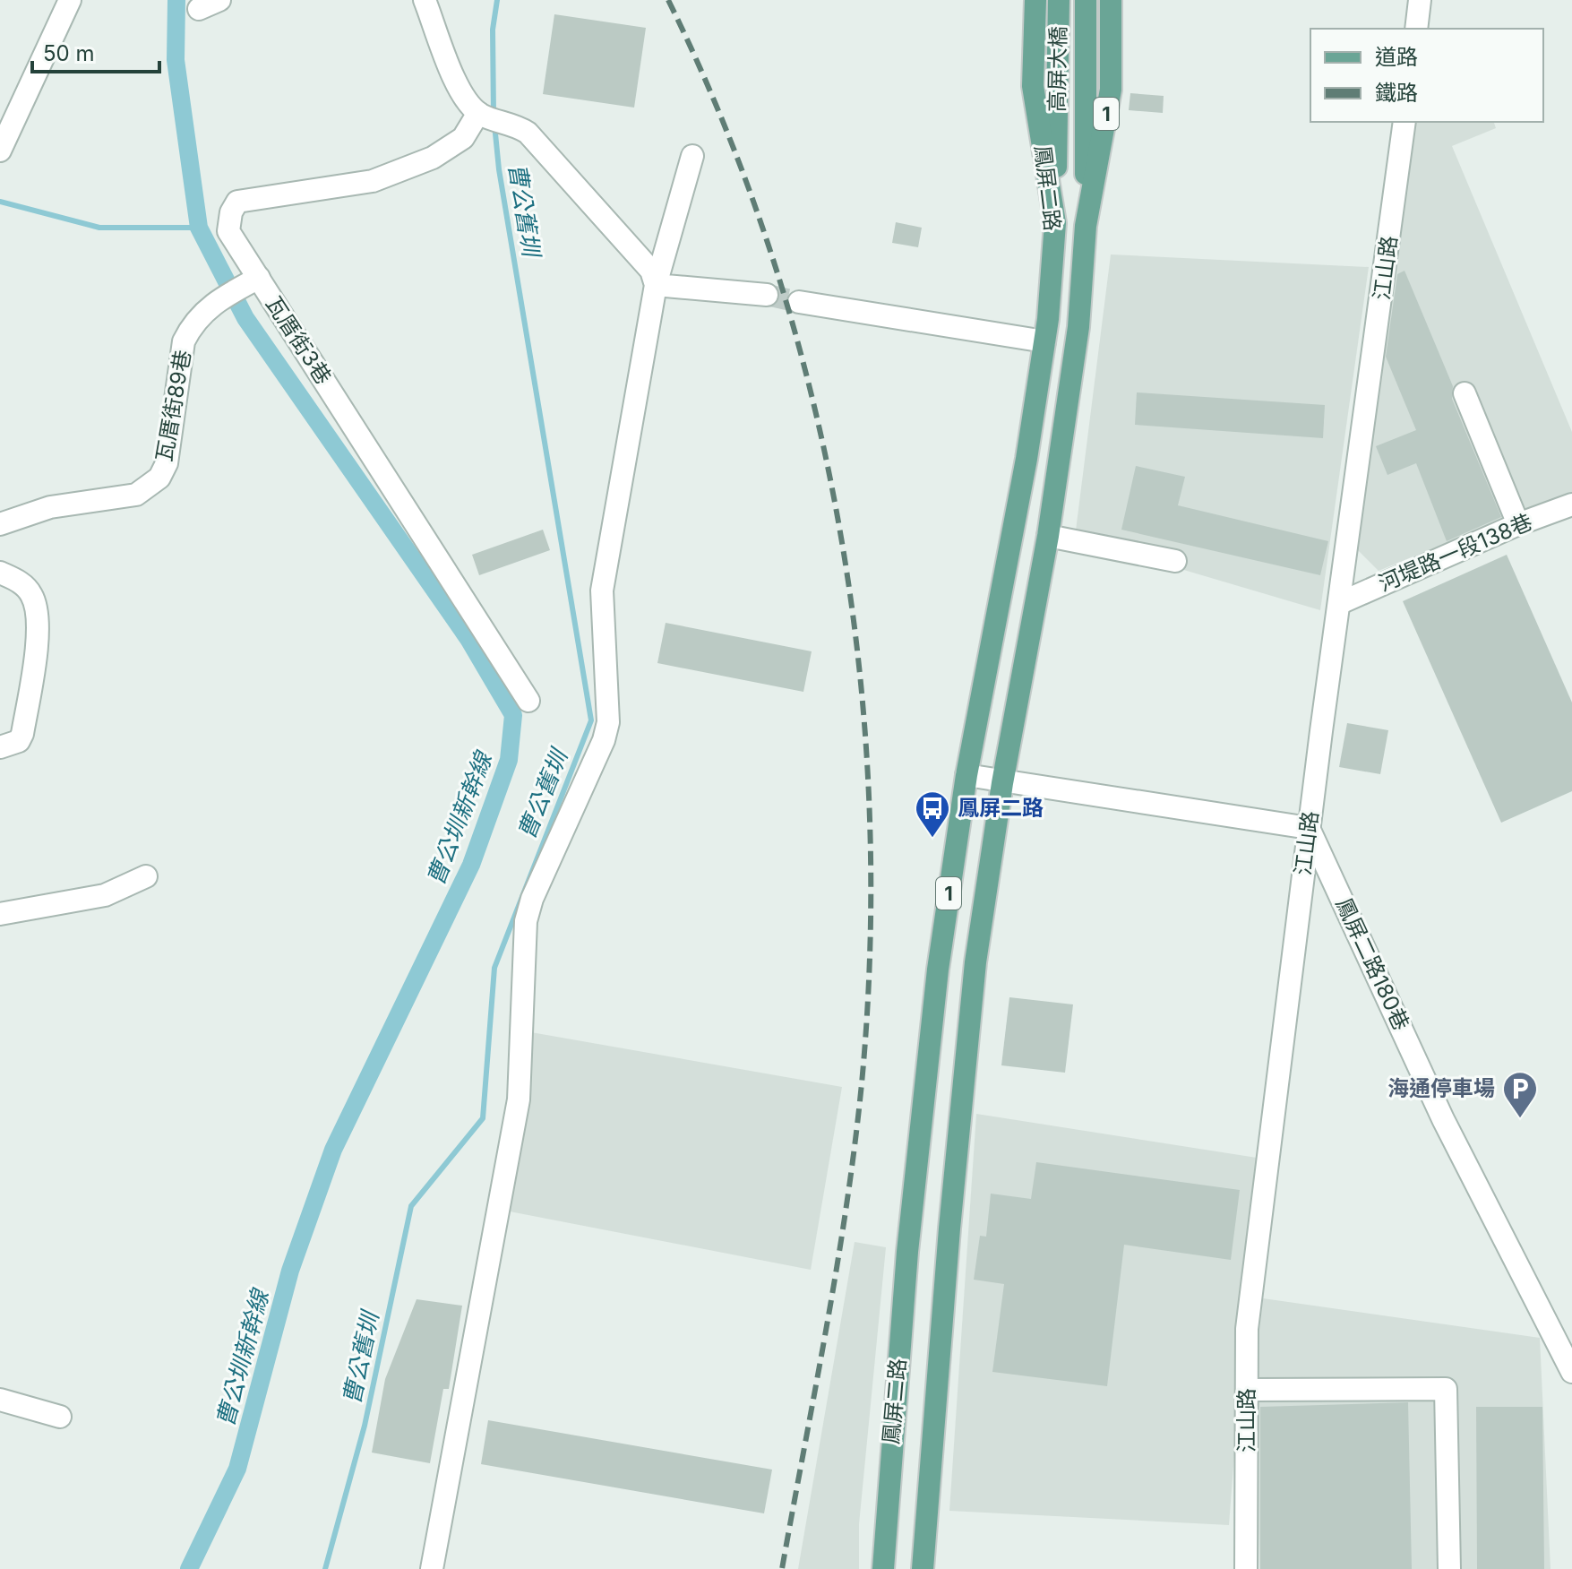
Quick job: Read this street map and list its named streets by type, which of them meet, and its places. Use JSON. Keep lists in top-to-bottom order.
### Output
{
  "streets": {
    "main road": ["高屏大橋", "1", "鳳屏二路"],
    "street": [
      "江山路",
      "瓦厝街3巷",
      "瓦厝街89巷",
      "河堤路一段138巷",
      "鳳屏二路180巷"
    ]
  },
  "crossings": [
    ["高屏大橋", "鳳屏二路"],
    ["江山路", "河堤路一段138巷"],
    ["江山路", "鳳屏二路180巷"],
    ["瓦厝街3巷", "瓦厝街89巷"]
  ],
  "water": ["曹公舊圳", "曹公圳新幹線"],
  "places": {
    "bus stop": ["鳳屏二路"],
    "parking": ["海通停車場"]
  },
  "legend": ["道路", "鐵路"],
  "scale_bar": "50 m"
}
